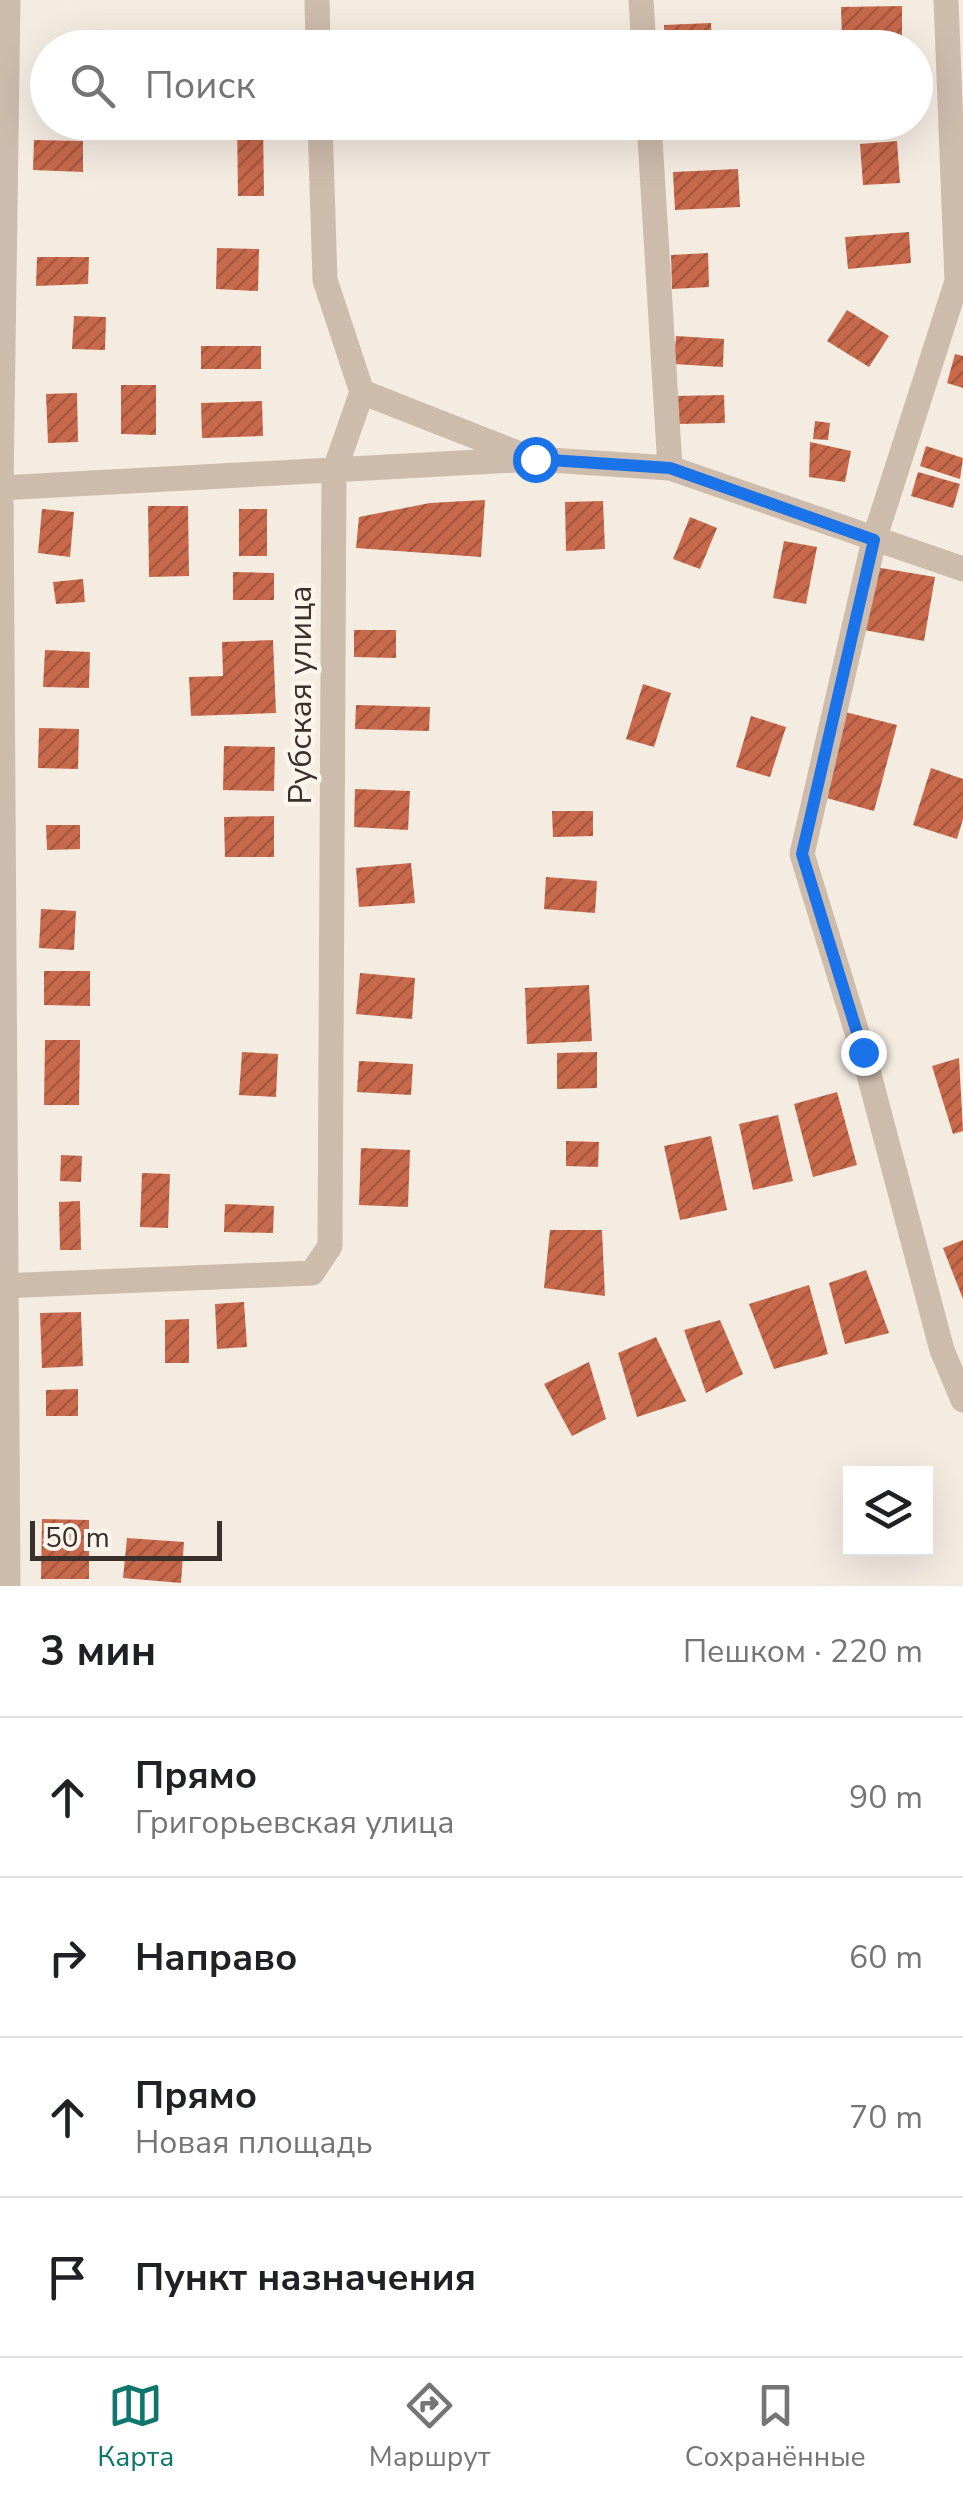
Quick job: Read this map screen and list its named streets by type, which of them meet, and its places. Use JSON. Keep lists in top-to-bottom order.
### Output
{
  "streets": {
    "street": ["Рубская улица"]
  },
  "scale_bar": "50 m",
  "page": {
    "search": "Поиск",
    "scale": "50 m",
    "heading": ["3 мин", "Пешком · 220 m"],
    "list": [
      ["Прямо", "Григорьевская улица", "90 m"],
      ["Направо", "60 m"],
      ["Прямо", "Новая площадь", "70 m"],
      "Пункт назначения"
    ],
    "nav": ["Карта", "Маршрут", "Сохранённые"]
  }
}
